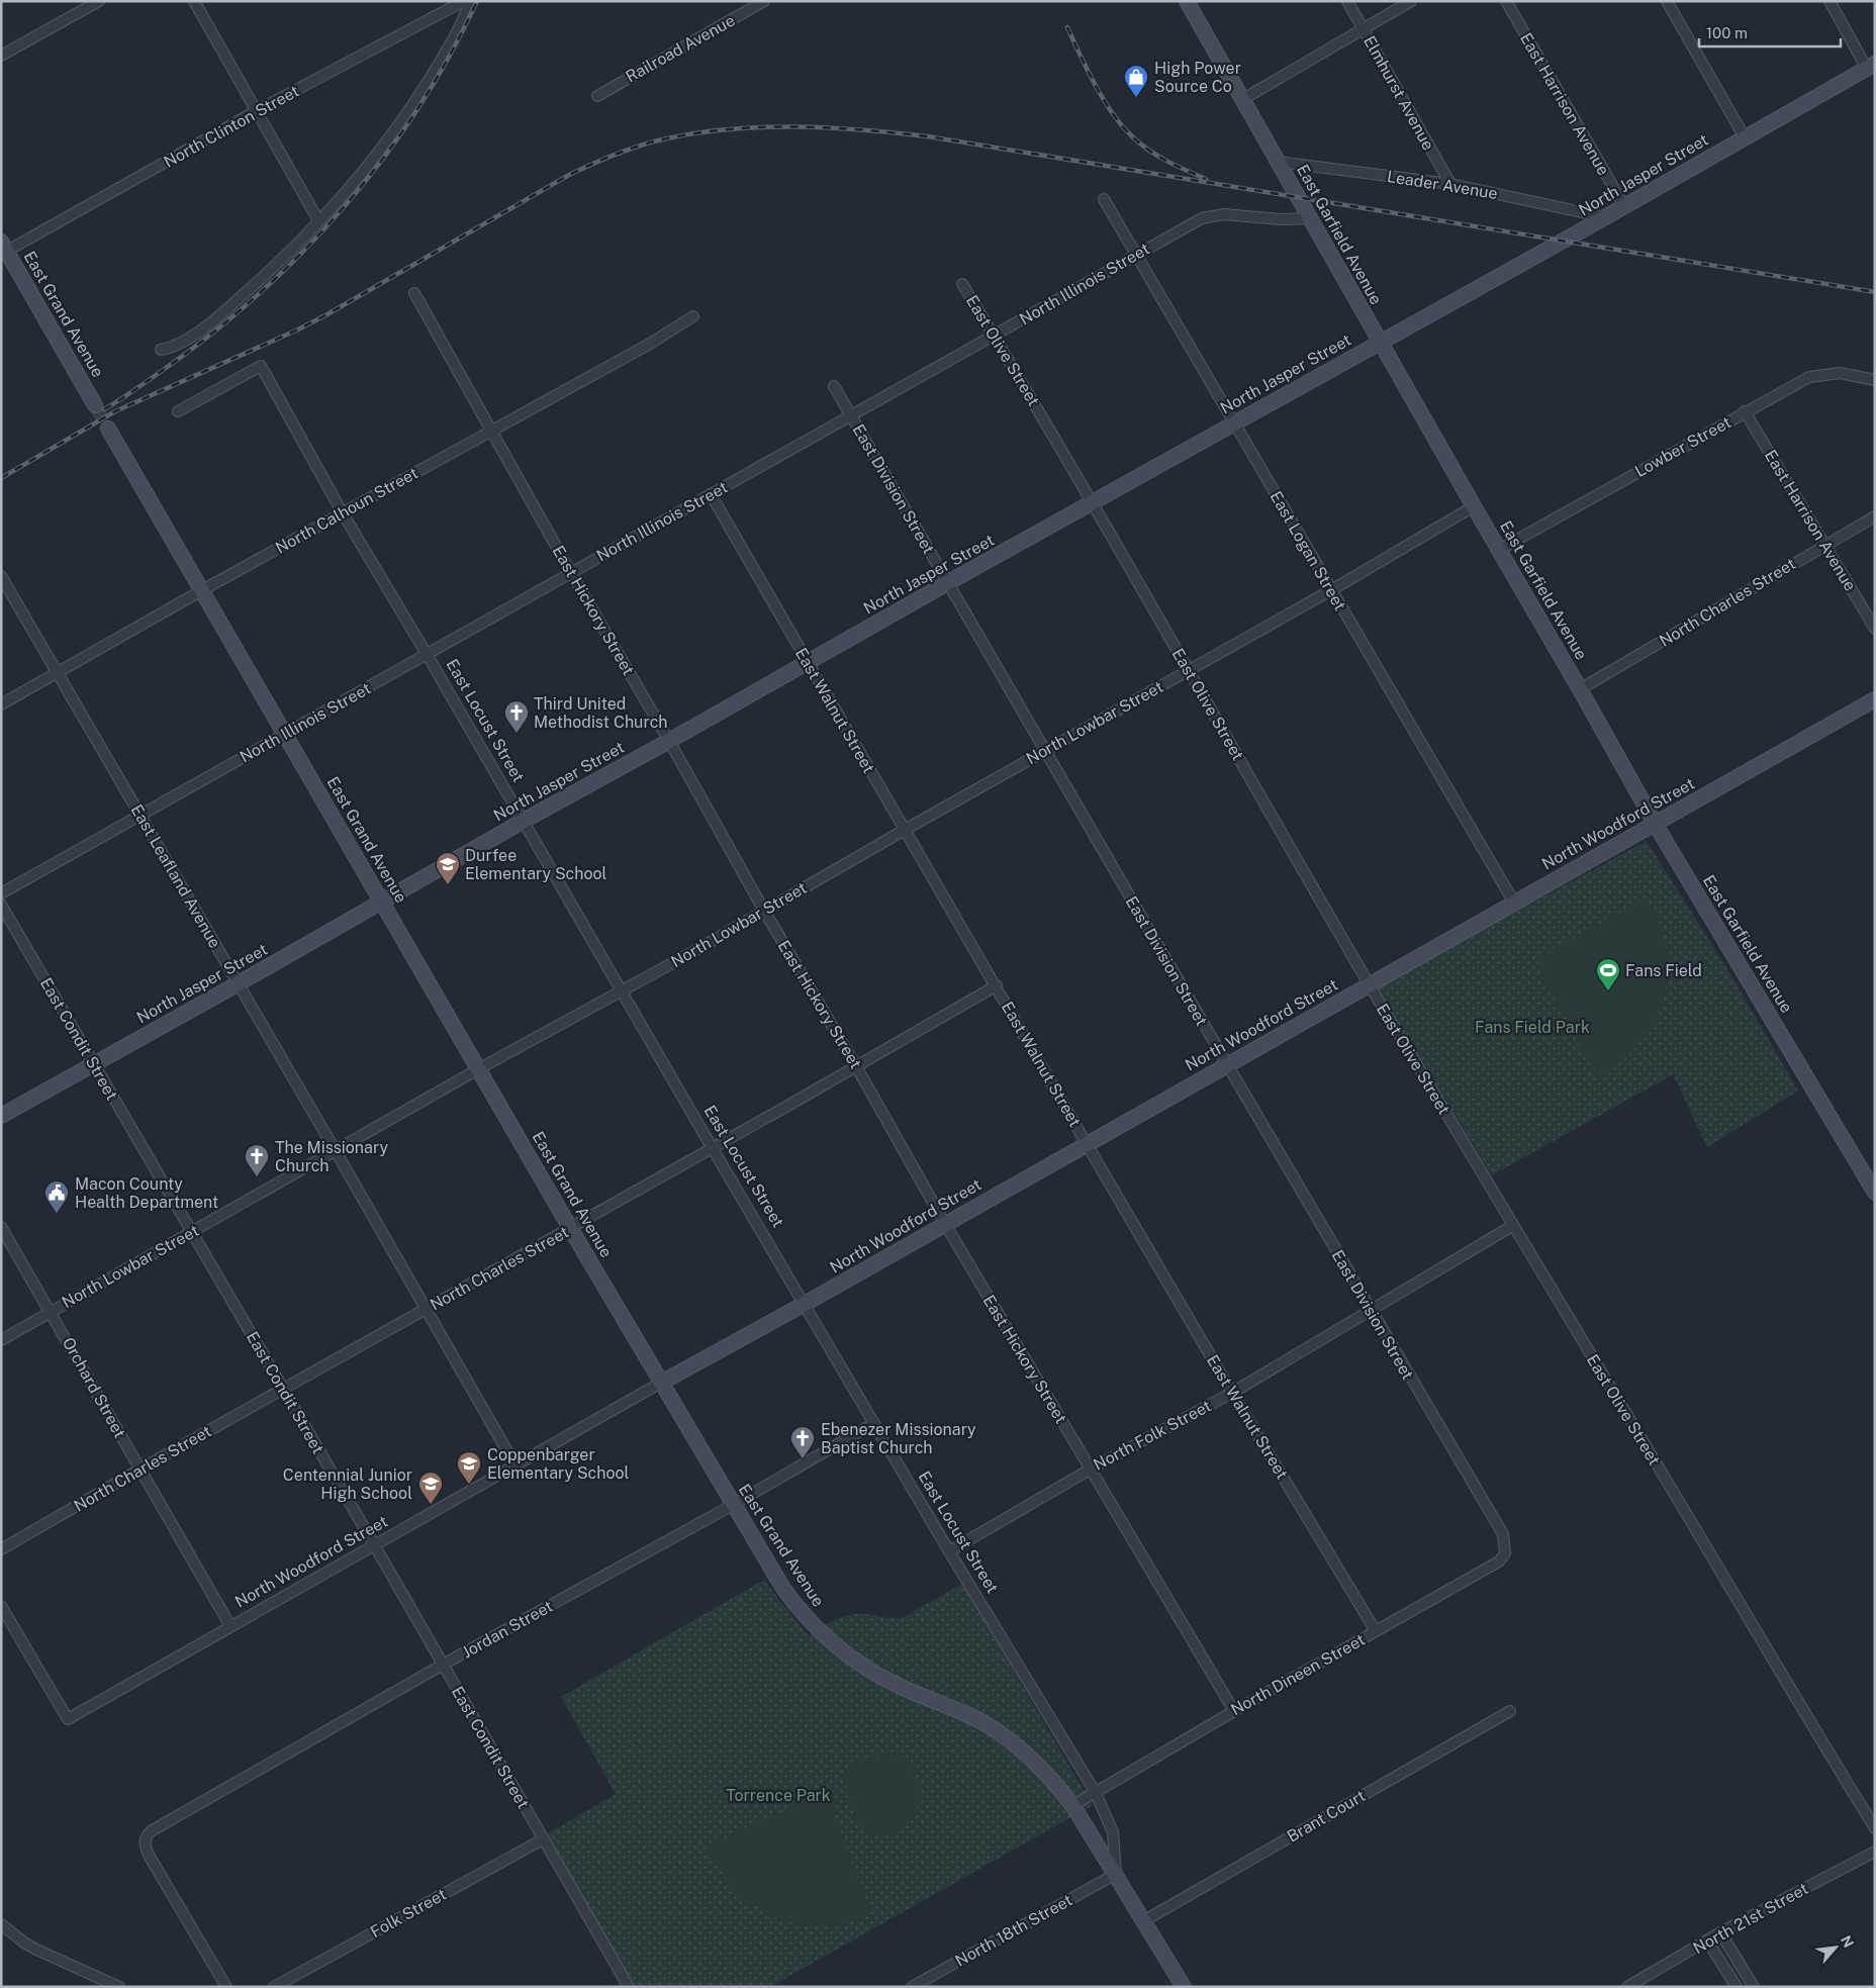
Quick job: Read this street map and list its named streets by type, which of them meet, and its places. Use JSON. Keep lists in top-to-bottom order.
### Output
{
  "streets": {
    "street": [
      "Railroad Avenue",
      "Elmhurst Avenue",
      "East Harrison Avenue",
      "North Clinton Street",
      "North Jasper Street",
      "Leader Avenue",
      "East Garfield Avenue",
      "North Illinois Street",
      "East Grand Avenue",
      "East Olive Street",
      "Lowber Street",
      "East Division Street",
      "North Calhoun Street",
      "East Logan Street",
      "North Charles Street",
      "East Hickory Street",
      "East Walnut Street",
      "East Locust Street",
      "North Lowbar Street",
      "North Woodford Street",
      "East Leafland Avenue",
      "East Condit Street",
      "Orchard Street",
      "North Folk Street",
      "Jordan Street",
      "North Dineen Street",
      "Brant Court",
      "Folk Street",
      "North 21st Street",
      "North 18th Street"
    ]
  },
  "crossings": [
    ["Elmhurst Avenue", "Leader Avenue"],
    ["East Harrison Avenue", "North Jasper Street"],
    ["East Harrison Avenue", "Lowber Street"],
    ["East Harrison Avenue", "North Charles Street"],
    ["North Clinton Street", "East Grand Avenue"],
    ["North Jasper Street", "Leader Avenue"],
    ["North Jasper Street", "East Garfield Avenue"],
    ["North Jasper Street", "East Grand Avenue"],
    ["North Jasper Street", "East Olive Street"],
    ["North Jasper Street", "East Division Street"],
    ["North Jasper Street", "East Logan Street"],
    ["North Jasper Street", "East Hickory Street"],
    ["North Jasper Street", "East Walnut Street"],
    ["North Jasper Street", "East Locust Street"],
    ["North Jasper Street", "East Leafland Avenue"],
    ["North Jasper Street", "East Condit Street"],
    ["Leader Avenue", "East Garfield Avenue"],
    ["East Garfield Avenue", "North Illinois Street"],
    ["East Garfield Avenue", "Lowber Street"],
    ["East Garfield Avenue", "North Charles Street"],
    ["East Garfield Avenue", "North Lowbar Street"],
    ["East Garfield Avenue", "North Woodford Street"],
    ["North Illinois Street", "East Grand Avenue"],
    ["North Illinois Street", "East Olive Street"],
    ["North Illinois Street", "East Division Street"],
    ["North Illinois Street", "East Logan Street"],
    ["North Illinois Street", "East Hickory Street"],
    ["North Illinois Street", "East Walnut Street"],
    ["North Illinois Street", "East Locust Street"],
    ["North Illinois Street", "East Leafland Avenue"],
    ["East Grand Avenue", "North Calhoun Street"],
    ["East Grand Avenue", "North Charles Street"],
    ["East Grand Avenue", "East Locust Street"],
    ["East Grand Avenue", "North Lowbar Street"],
    ["East Grand Avenue", "North Woodford Street"],
    ["East Grand Avenue", "Jordan Street"],
    ["East Grand Avenue", "North Dineen Street"],
    ["East Grand Avenue", "North 18th Street"],
    ["East Olive Street", "North Lowbar Street"],
    ["East Olive Street", "North Woodford Street"],
    ["East Olive Street", "North Folk Street"],
    ["East Division Street", "North Lowbar Street"],
    ["East Division Street", "North Woodford Street"],
    ["East Division Street", "North Folk Street"],
    ["East Division Street", "North Dineen Street"],
    ["North Calhoun Street", "East Hickory Street"],
    ["North Calhoun Street", "East Locust Street"],
    ["North Calhoun Street", "East Leafland Avenue"],
    ["East Logan Street", "North Lowbar Street"],
    ["East Logan Street", "North Woodford Street"],
    ["North Charles Street", "East Hickory Street"],
    ["North Charles Street", "East Walnut Street"],
    ["North Charles Street", "East Locust Street"],
    ["North Charles Street", "East Leafland Avenue"],
    ["North Charles Street", "East Condit Street"],
    ["North Charles Street", "Orchard Street"],
    ["East Hickory Street", "North Lowbar Street"],
    ["East Hickory Street", "North Woodford Street"],
    ["East Hickory Street", "North Folk Street"],
    ["East Hickory Street", "North Dineen Street"],
    ["East Walnut Street", "North Lowbar Street"],
    ["East Walnut Street", "North Woodford Street"],
    ["East Walnut Street", "North Folk Street"],
    ["East Walnut Street", "North Dineen Street"],
    ["East Locust Street", "North Lowbar Street"],
    ["East Locust Street", "North Woodford Street"],
    ["East Locust Street", "North Folk Street"],
    ["East Locust Street", "Jordan Street"],
    ["East Locust Street", "North Dineen Street"],
    ["East Locust Street", "Brant Court"],
    ["East Locust Street", "North 18th Street"],
    ["North Lowbar Street", "East Leafland Avenue"],
    ["North Lowbar Street", "East Condit Street"],
    ["North Lowbar Street", "Orchard Street"],
    ["North Woodford Street", "East Leafland Avenue"],
    ["North Woodford Street", "East Condit Street"],
    ["North Woodford Street", "Orchard Street"],
    ["East Condit Street", "Jordan Street"],
    ["East Condit Street", "Folk Street"]
  ],
  "parks": ["Fans Field Park", "Torrence Park"],
  "places": {
    "shop": ["High Power Source Co"],
    "church": ["Third United Methodist Church", "The Missionary Church", "Ebenezer Missionary Baptist Church"],
    "school or university": ["Durfee Elementary School", "Coppenbarger Elementary School", "Centennial Junior High School"],
    "sports": ["Fans Field"],
    "public building": ["Macon County Health Department"]
  },
  "scale_bar": "100 m",
  "north": "top right"
}
